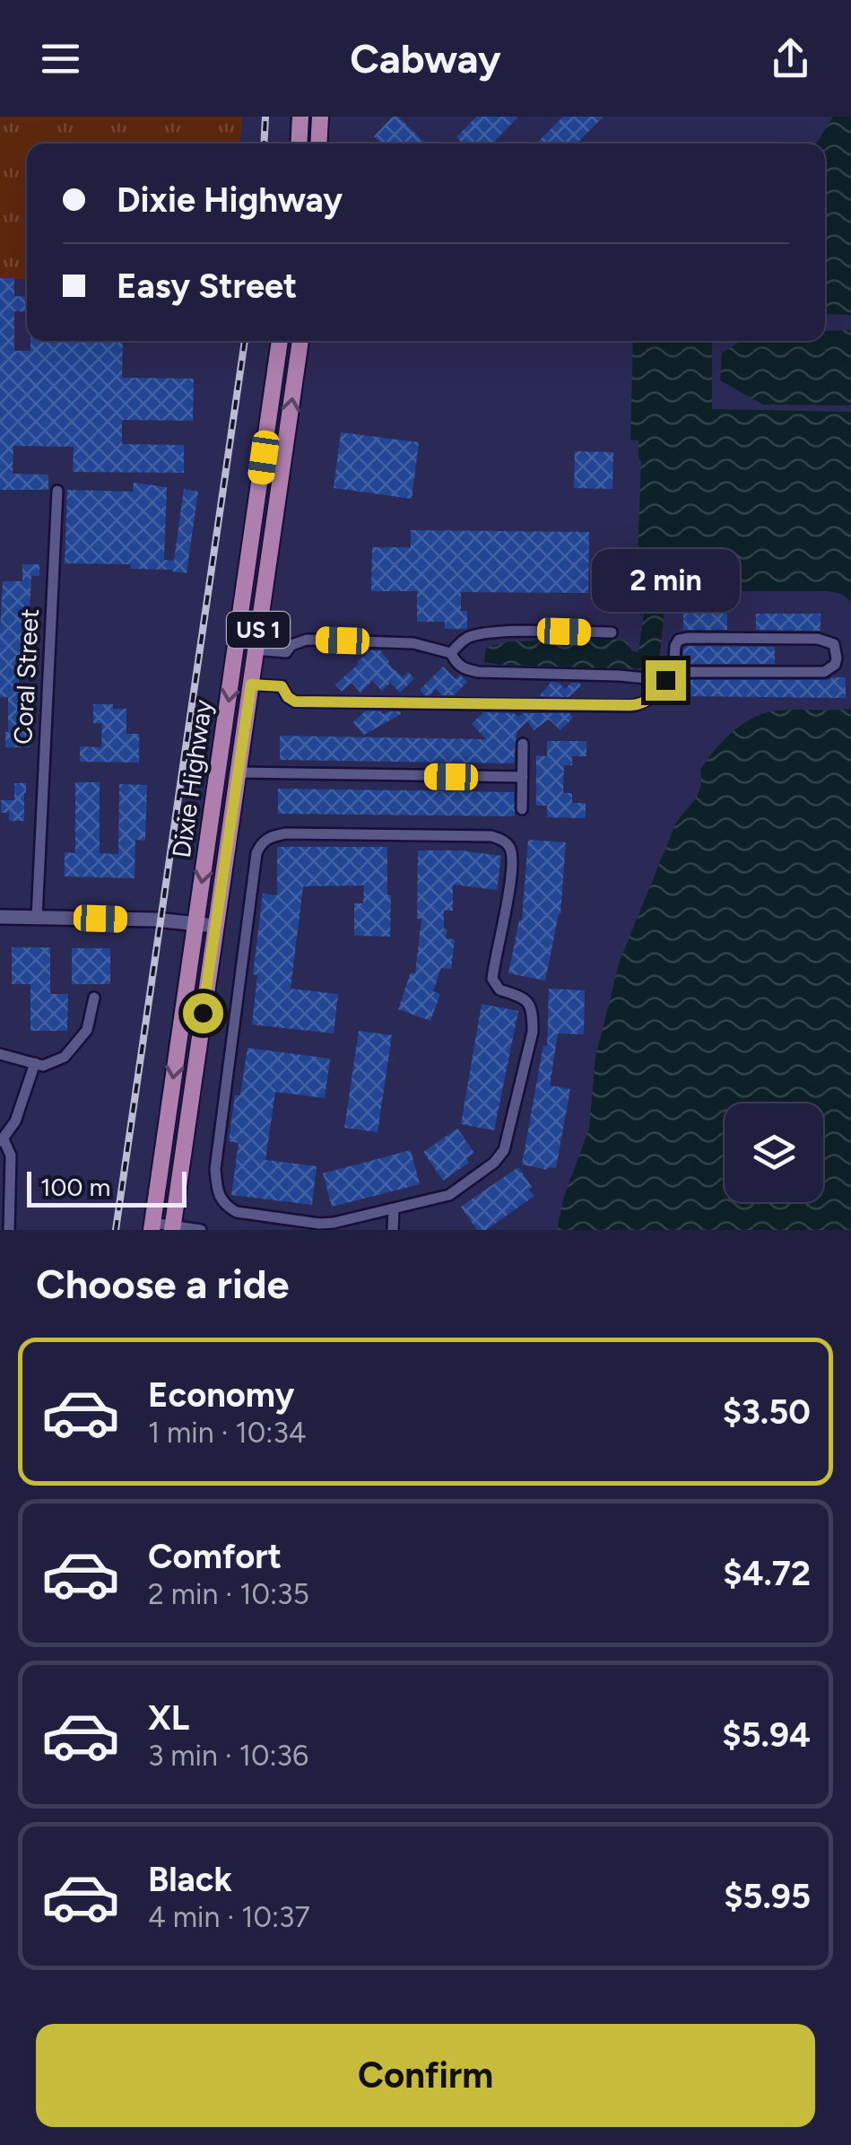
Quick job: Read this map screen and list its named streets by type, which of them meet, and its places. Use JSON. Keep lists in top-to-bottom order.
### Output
{
  "streets": {
    "main road": ["US 1", "Dixie Highway"],
    "street": ["Coral Street"]
  },
  "scale_bar": "100 m",
  "page": {
    "header": "Cabway",
    "banner": ["Dixie Highway", "Easy Street"],
    "bubble": "2 min",
    "scale": "100 m",
    "heading": "Choose a ride",
    "list": [
      {
        "name": "Economy",
        "note": "1 min · 10:34",
        "value": "$3.50"
      },
      {
        "name": "Comfort",
        "note": "2 min · 10:35",
        "value": "$4.72"
      },
      {
        "name": "XL",
        "note": "3 min · 10:36",
        "value": "$5.94"
      },
      {
        "name": "Black",
        "note": "4 min · 10:37",
        "value": "$5.95"
      }
    ],
    "buttons": "Confirm"
  }
}
